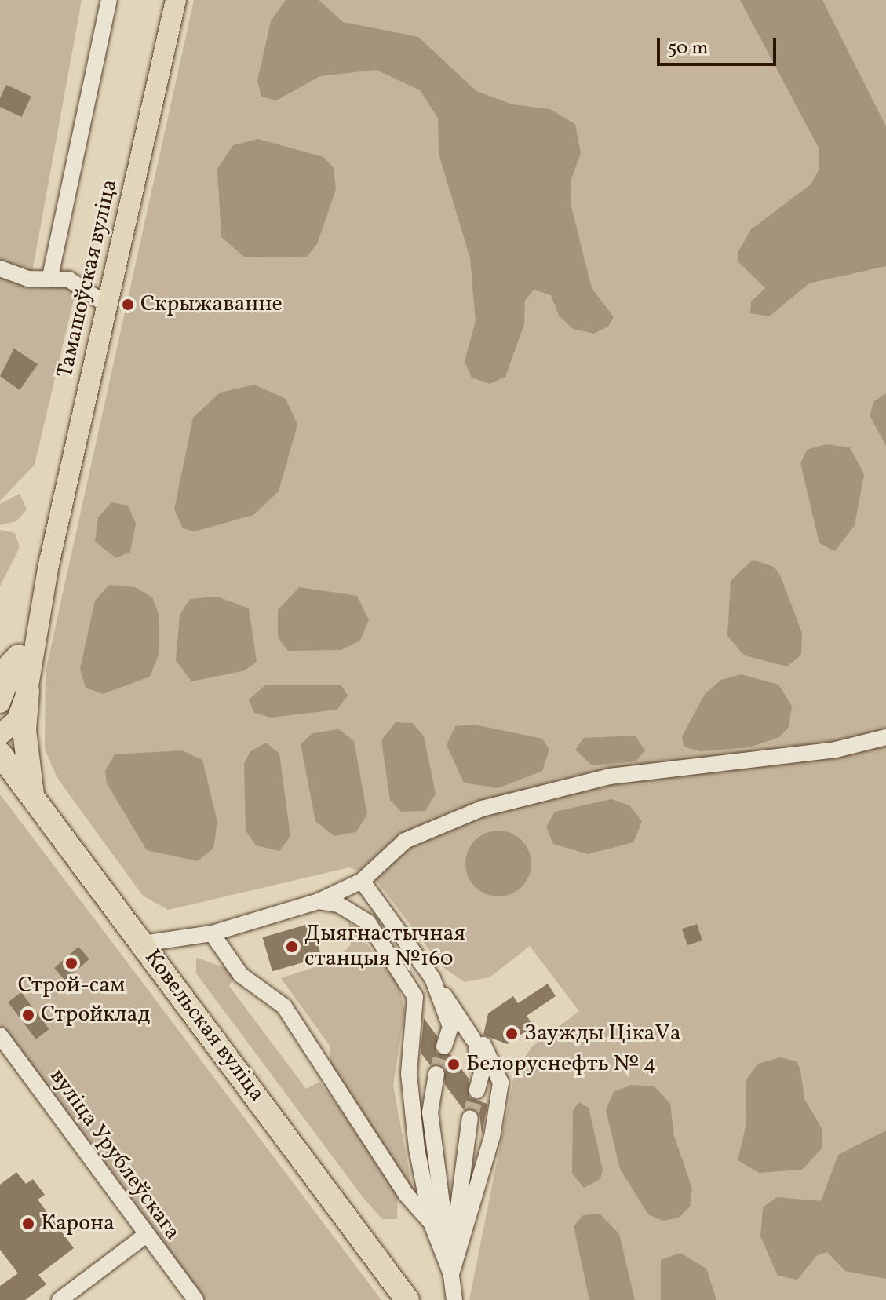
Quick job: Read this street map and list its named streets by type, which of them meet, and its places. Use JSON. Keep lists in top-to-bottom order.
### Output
{
  "streets": {
    "highway": ["Ковельская вуліца"],
    "main road": ["Тамашоўская вуліца"],
    "street": ["вуліца Урублеўскага"]
  },
  "places": [
    "Скрыжаванне",
    "Дыягнастычная станцыя №160",
    "Строй-сам",
    "Стройклад",
    "Заужды ЦікаVа",
    "Белоруснефть № 4",
    "Карона"
  ],
  "scale_bar": "50 m"
}
